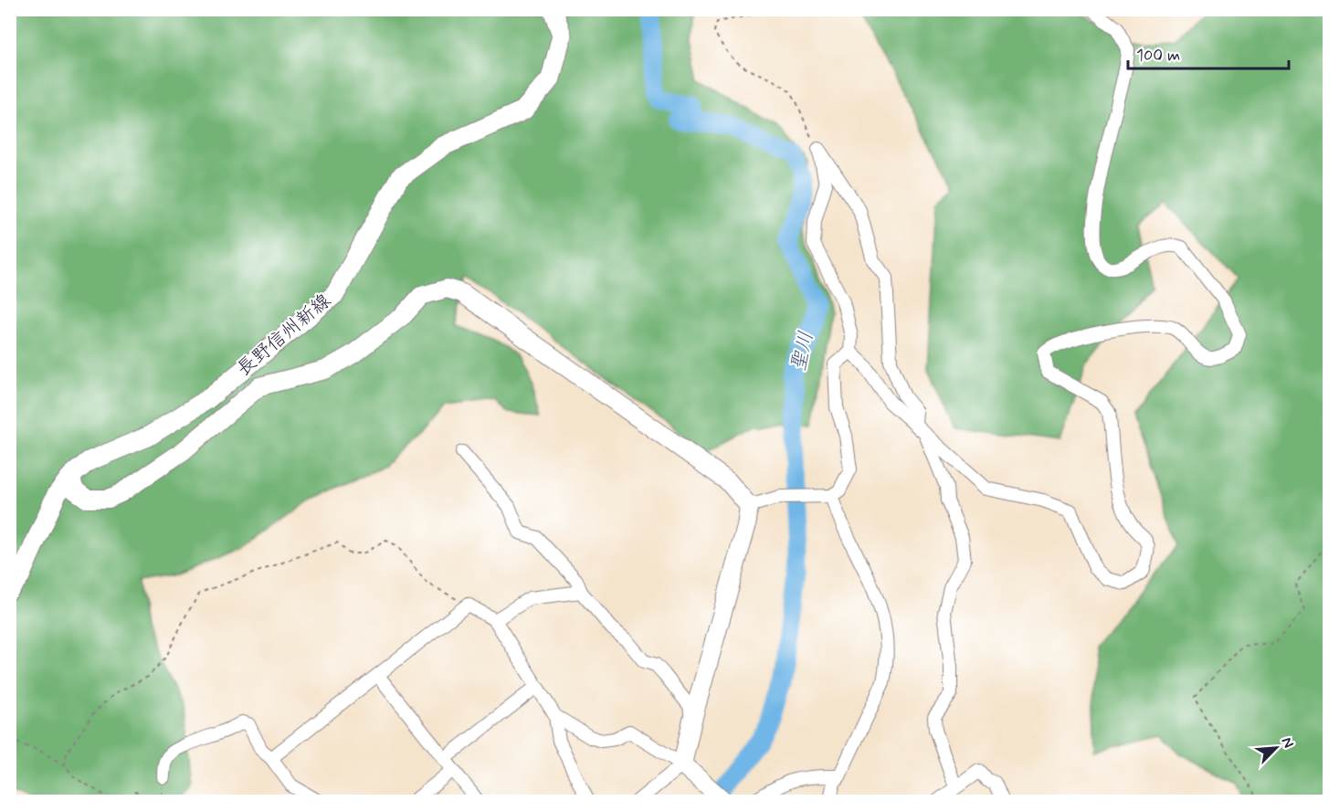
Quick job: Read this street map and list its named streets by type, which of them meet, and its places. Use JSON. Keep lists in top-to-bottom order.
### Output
{
  "streets": {
    "main road": ["長野信州新線"]
  },
  "water": ["聖川"],
  "scale_bar": "100 m",
  "north": "top right"
}
